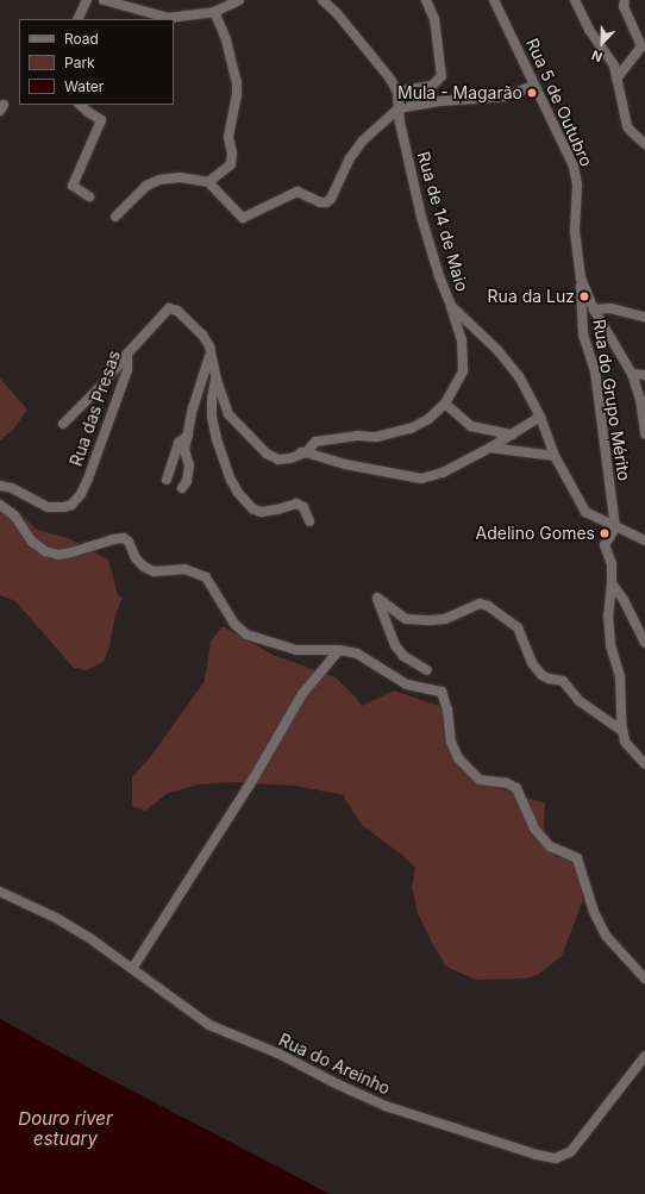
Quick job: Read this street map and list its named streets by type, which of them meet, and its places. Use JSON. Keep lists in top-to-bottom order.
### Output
{
  "streets": {
    "street": [
      "Rua 5 de Outubro",
      "Rua de 14 de Maio",
      "Rua do Grupo Mérito",
      "Rua das Presas",
      "Rua do Areinho"
    ]
  },
  "crossings": [
    ["Rua 5 de Outubro", "Rua do Grupo Mérito"],
    ["Rua de 14 de Maio", "Rua do Grupo Mérito"],
    ["Rua de 14 de Maio", "Rua das Presas"]
  ],
  "water": ["Douro river estuary"],
  "places": ["Mula - Magarão", "Rua da Luz", "Adelino Gomes"],
  "legend": ["Road", "Park", "Water"],
  "north": "bottom"
}
